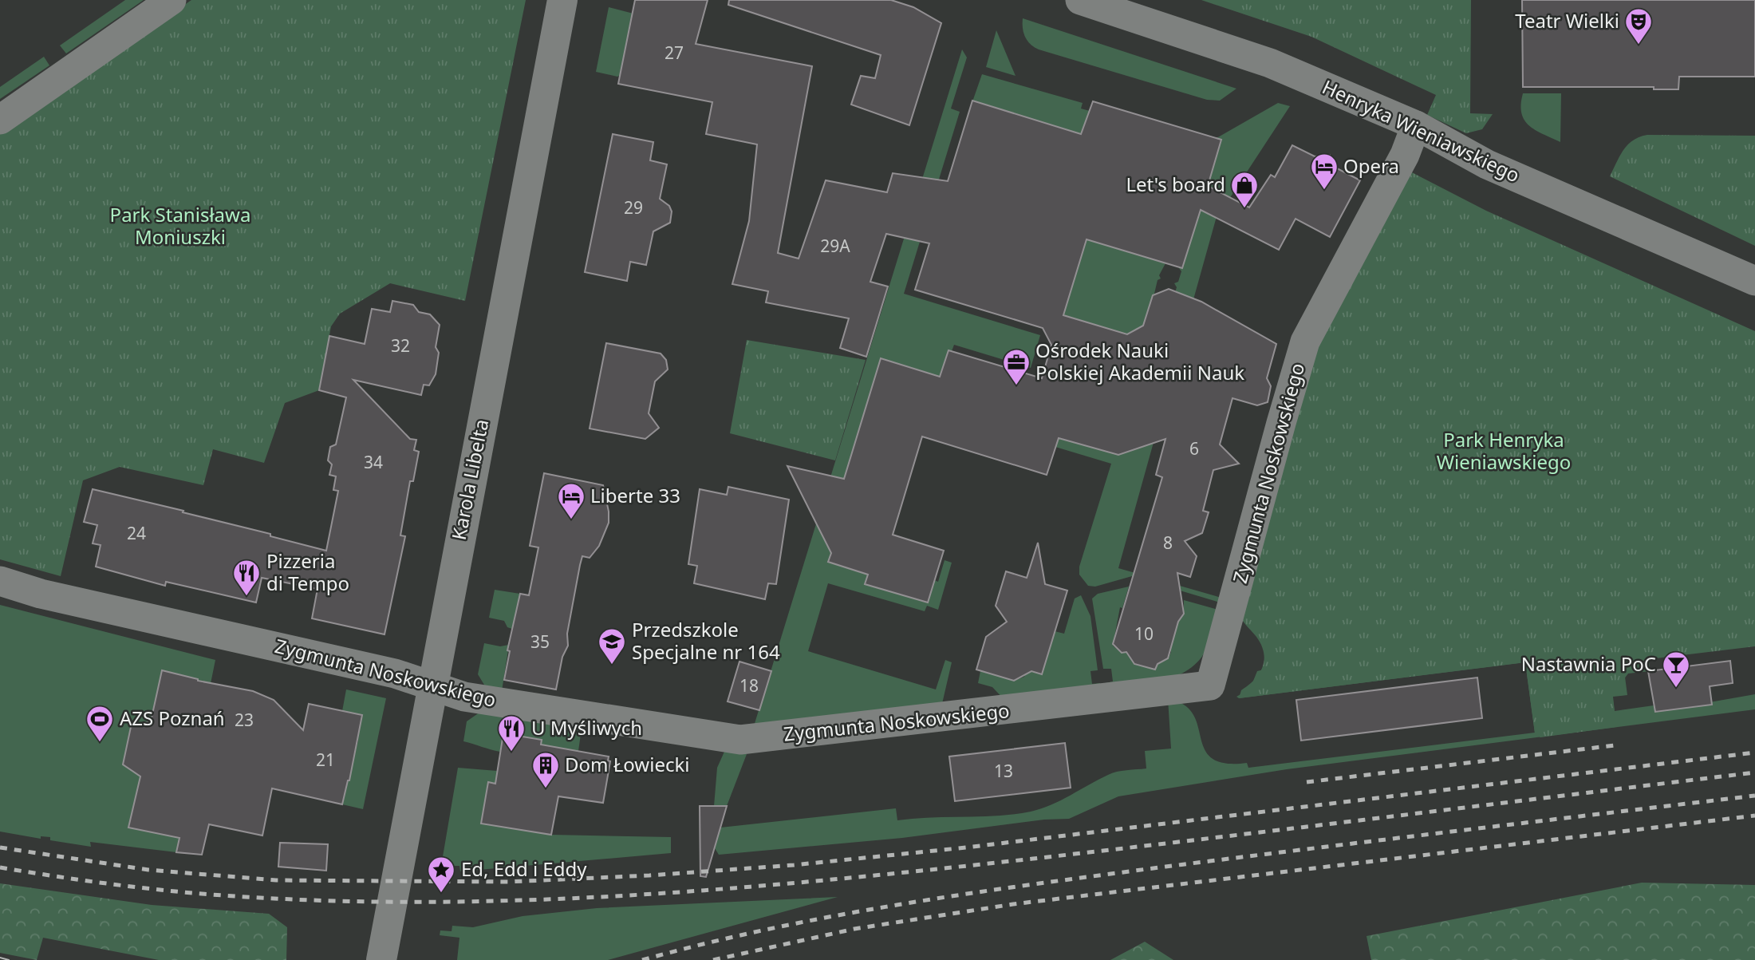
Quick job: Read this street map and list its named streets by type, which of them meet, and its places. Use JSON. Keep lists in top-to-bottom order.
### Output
{
  "streets": {
    "street": ["Henryka Wieniawskiego", "Zygmunta Noskowskiego", "Karola Libelta"]
  },
  "crossings": [
    ["Henryka Wieniawskiego", "Zygmunta Noskowskiego"],
    ["Zygmunta Noskowskiego", "Karola Libelta"]
  ],
  "parks": ["Park Stanisława Moniuszki", "Park Henryka Wieniawskiego"],
  "places": {
    "theatre": ["Teatr Wielki"],
    "hotel": ["Opera", "Liberte 33"],
    "shop": ["Let's board"],
    "office": ["Ośrodek Nauki Polskiej Akademii Nauk"],
    "restaurant": ["Pizzeria di Tempo", "U Myśliwych"],
    "school or university": ["Przedszkole Specjalne nr 164"],
    "bar": ["Nastawnia PoC"],
    "sports": ["AZS Poznań"],
    "building": ["Dom Łowiecki"],
    "place": ["Ed, Edd i Eddy"]
  },
  "house_numbers": [
    "27",
    "29",
    "29A",
    "32",
    "6",
    "34",
    "24",
    "8",
    "10",
    "35",
    "18",
    "23",
    "21",
    "13"
  ]
}
